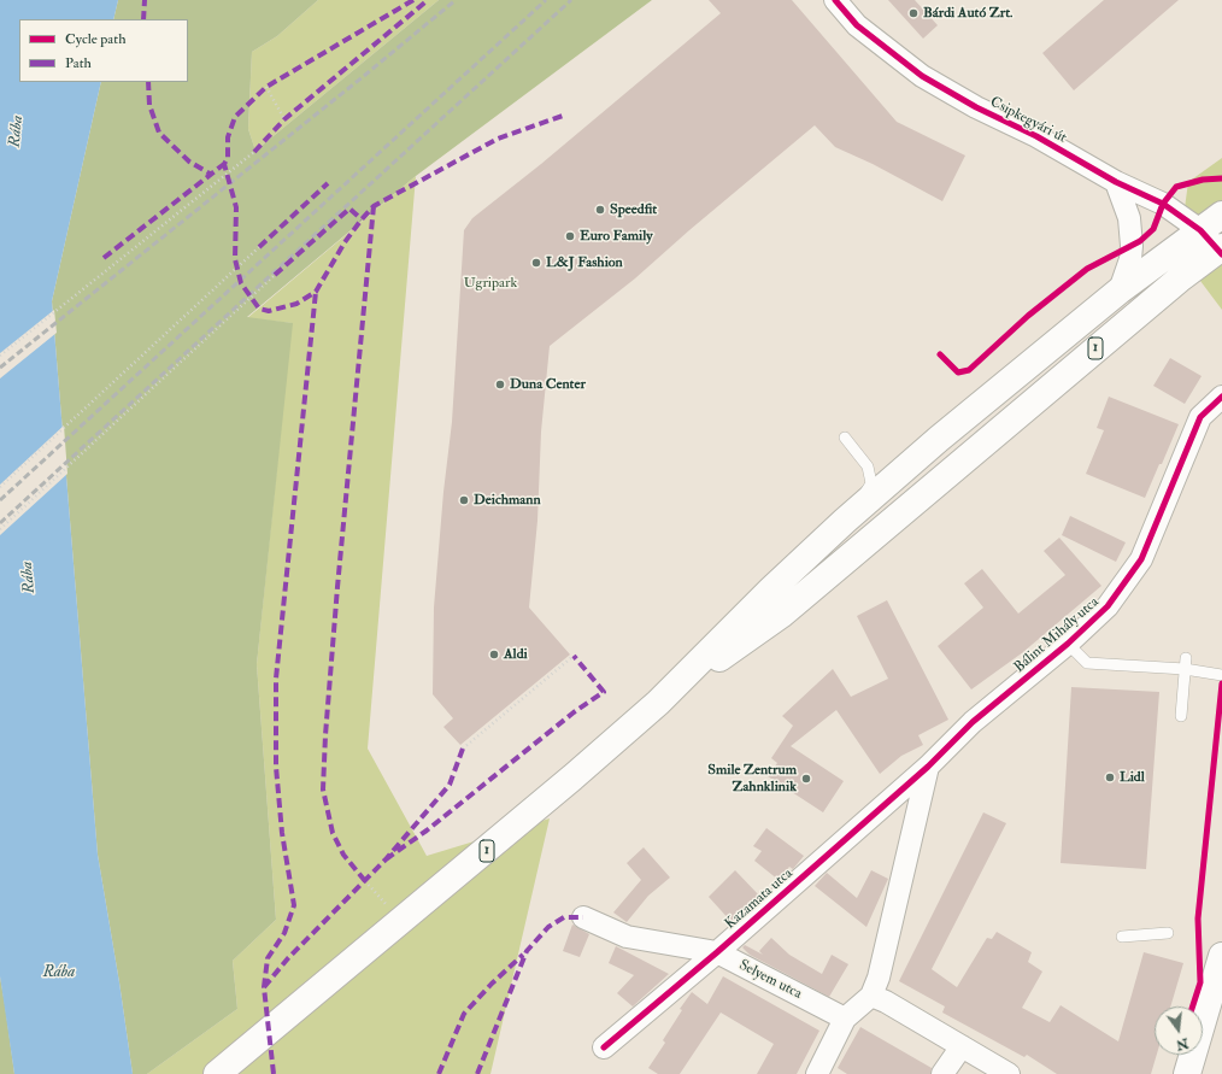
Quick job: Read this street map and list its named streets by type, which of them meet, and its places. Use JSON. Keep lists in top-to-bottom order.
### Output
{
  "streets": {
    "main road": ["1"],
    "street": [
      "Csipkegyári út",
      "Bálint Mihály utca",
      "Kazamata utca",
      "Selyem utca"
    ]
  },
  "crossings": [
    ["Csipkegyári út", "1"],
    ["Bálint Mihály utca", "Kazamata utca"],
    ["Kazamata utca", "Selyem utca"]
  ],
  "water": ["Rába"],
  "parks": ["Ugripark"],
  "places": [
    "Bárdi Autó Zrt.",
    "Speedfit",
    "Euro Family",
    "L&J Fashion",
    "Duna Center",
    "Deichmann",
    "Aldi",
    "Lidl",
    "Smile Zentrum Zahnklinik"
  ],
  "legend": ["Cycle path", "Path"],
  "north": "bottom"
}
